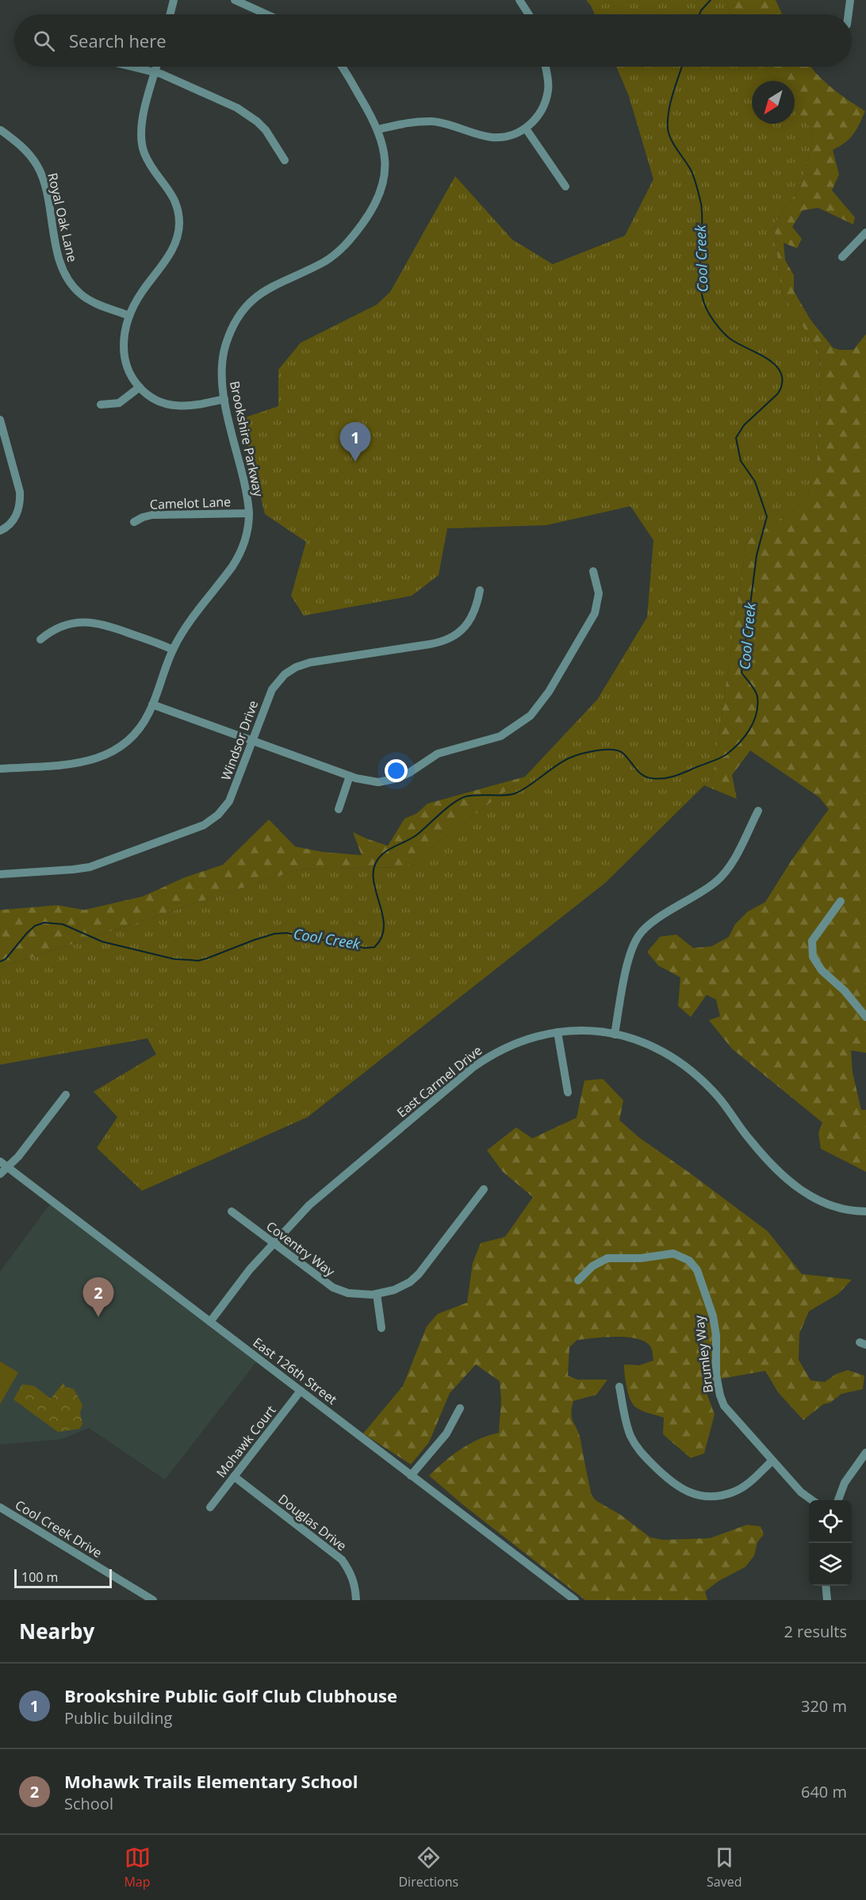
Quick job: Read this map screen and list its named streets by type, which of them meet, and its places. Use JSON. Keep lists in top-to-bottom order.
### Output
{
  "streets": {
    "street": [
      "Royal Oak Lane",
      "Brookshire Parkway",
      "Camelot Lane",
      "Windsor Drive",
      "East Carmel Drive",
      "Coventry Way",
      "Brumley Way",
      "East 126th Street",
      "Mohawk Court",
      "Douglas Drive",
      "Cool Creek Drive"
    ]
  },
  "crossings": [
    ["Brookshire Parkway", "Camelot Lane"],
    ["East Carmel Drive", "Coventry Way"],
    ["East Carmel Drive", "East 126th Street"],
    ["East 126th Street", "Mohawk Court"],
    ["Mohawk Court", "Douglas Drive"]
  ],
  "water": ["Cool Creek"],
  "scale_bar": "100 m",
  "north": "bottom left",
  "page": {
    "search": "Search here",
    "pins": ["1", "2"],
    "scale": "100 m",
    "heading": ["Nearby", "2 results"],
    "list": [
      {
        "mark": "1",
        "name": "Brookshire Public Golf Club Clubhouse",
        "note": "Public building",
        "value": "320 m"
      },
      {
        "mark": "2",
        "name": "Mohawk Trails Elementary School",
        "note": "School",
        "value": "640 m"
      }
    ],
    "nav": ["Map", "Directions", "Saved"]
  }
}
